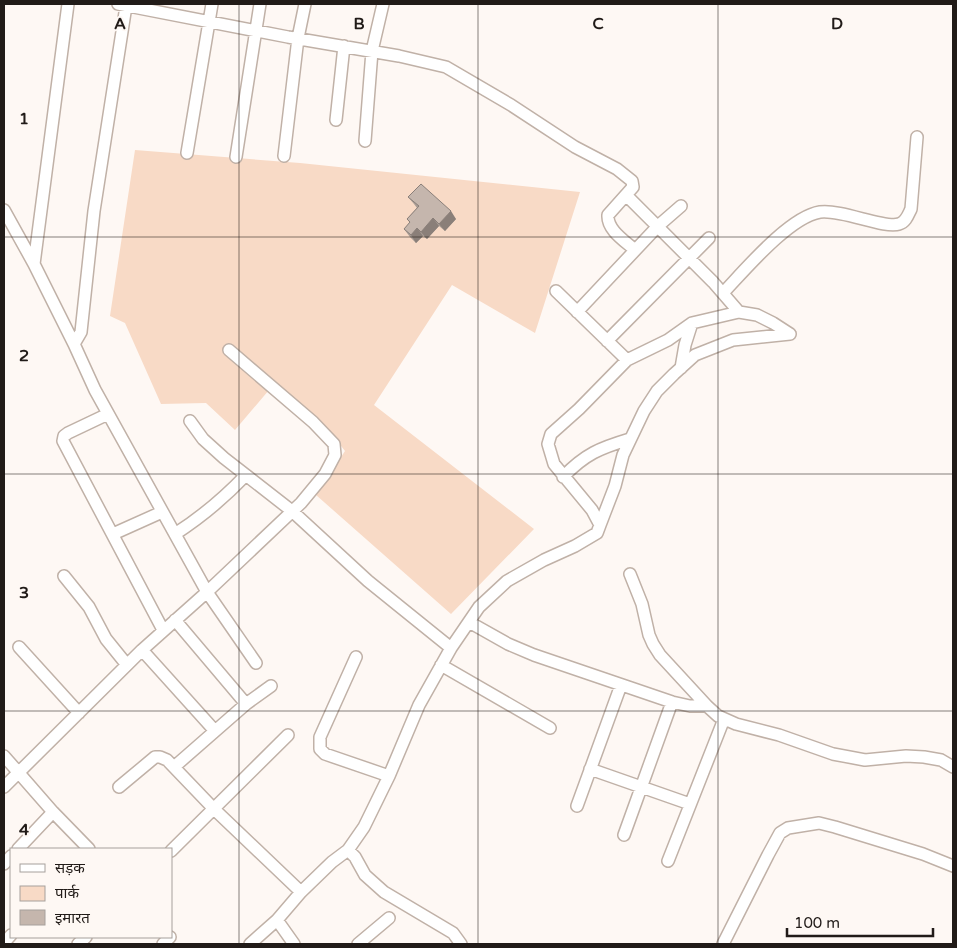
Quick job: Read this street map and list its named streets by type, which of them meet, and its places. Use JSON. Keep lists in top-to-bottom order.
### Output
{
  "legend": ["सड़क", "पार्क", "इमारत"],
  "scale_bar": "100 m",
  "grid": {
    "columns": [
      "A",
      "B",
      "C",
      "D"
    ],
    "rows": [
      "1",
      "2",
      "3",
      "4"
    ]
  }
}
